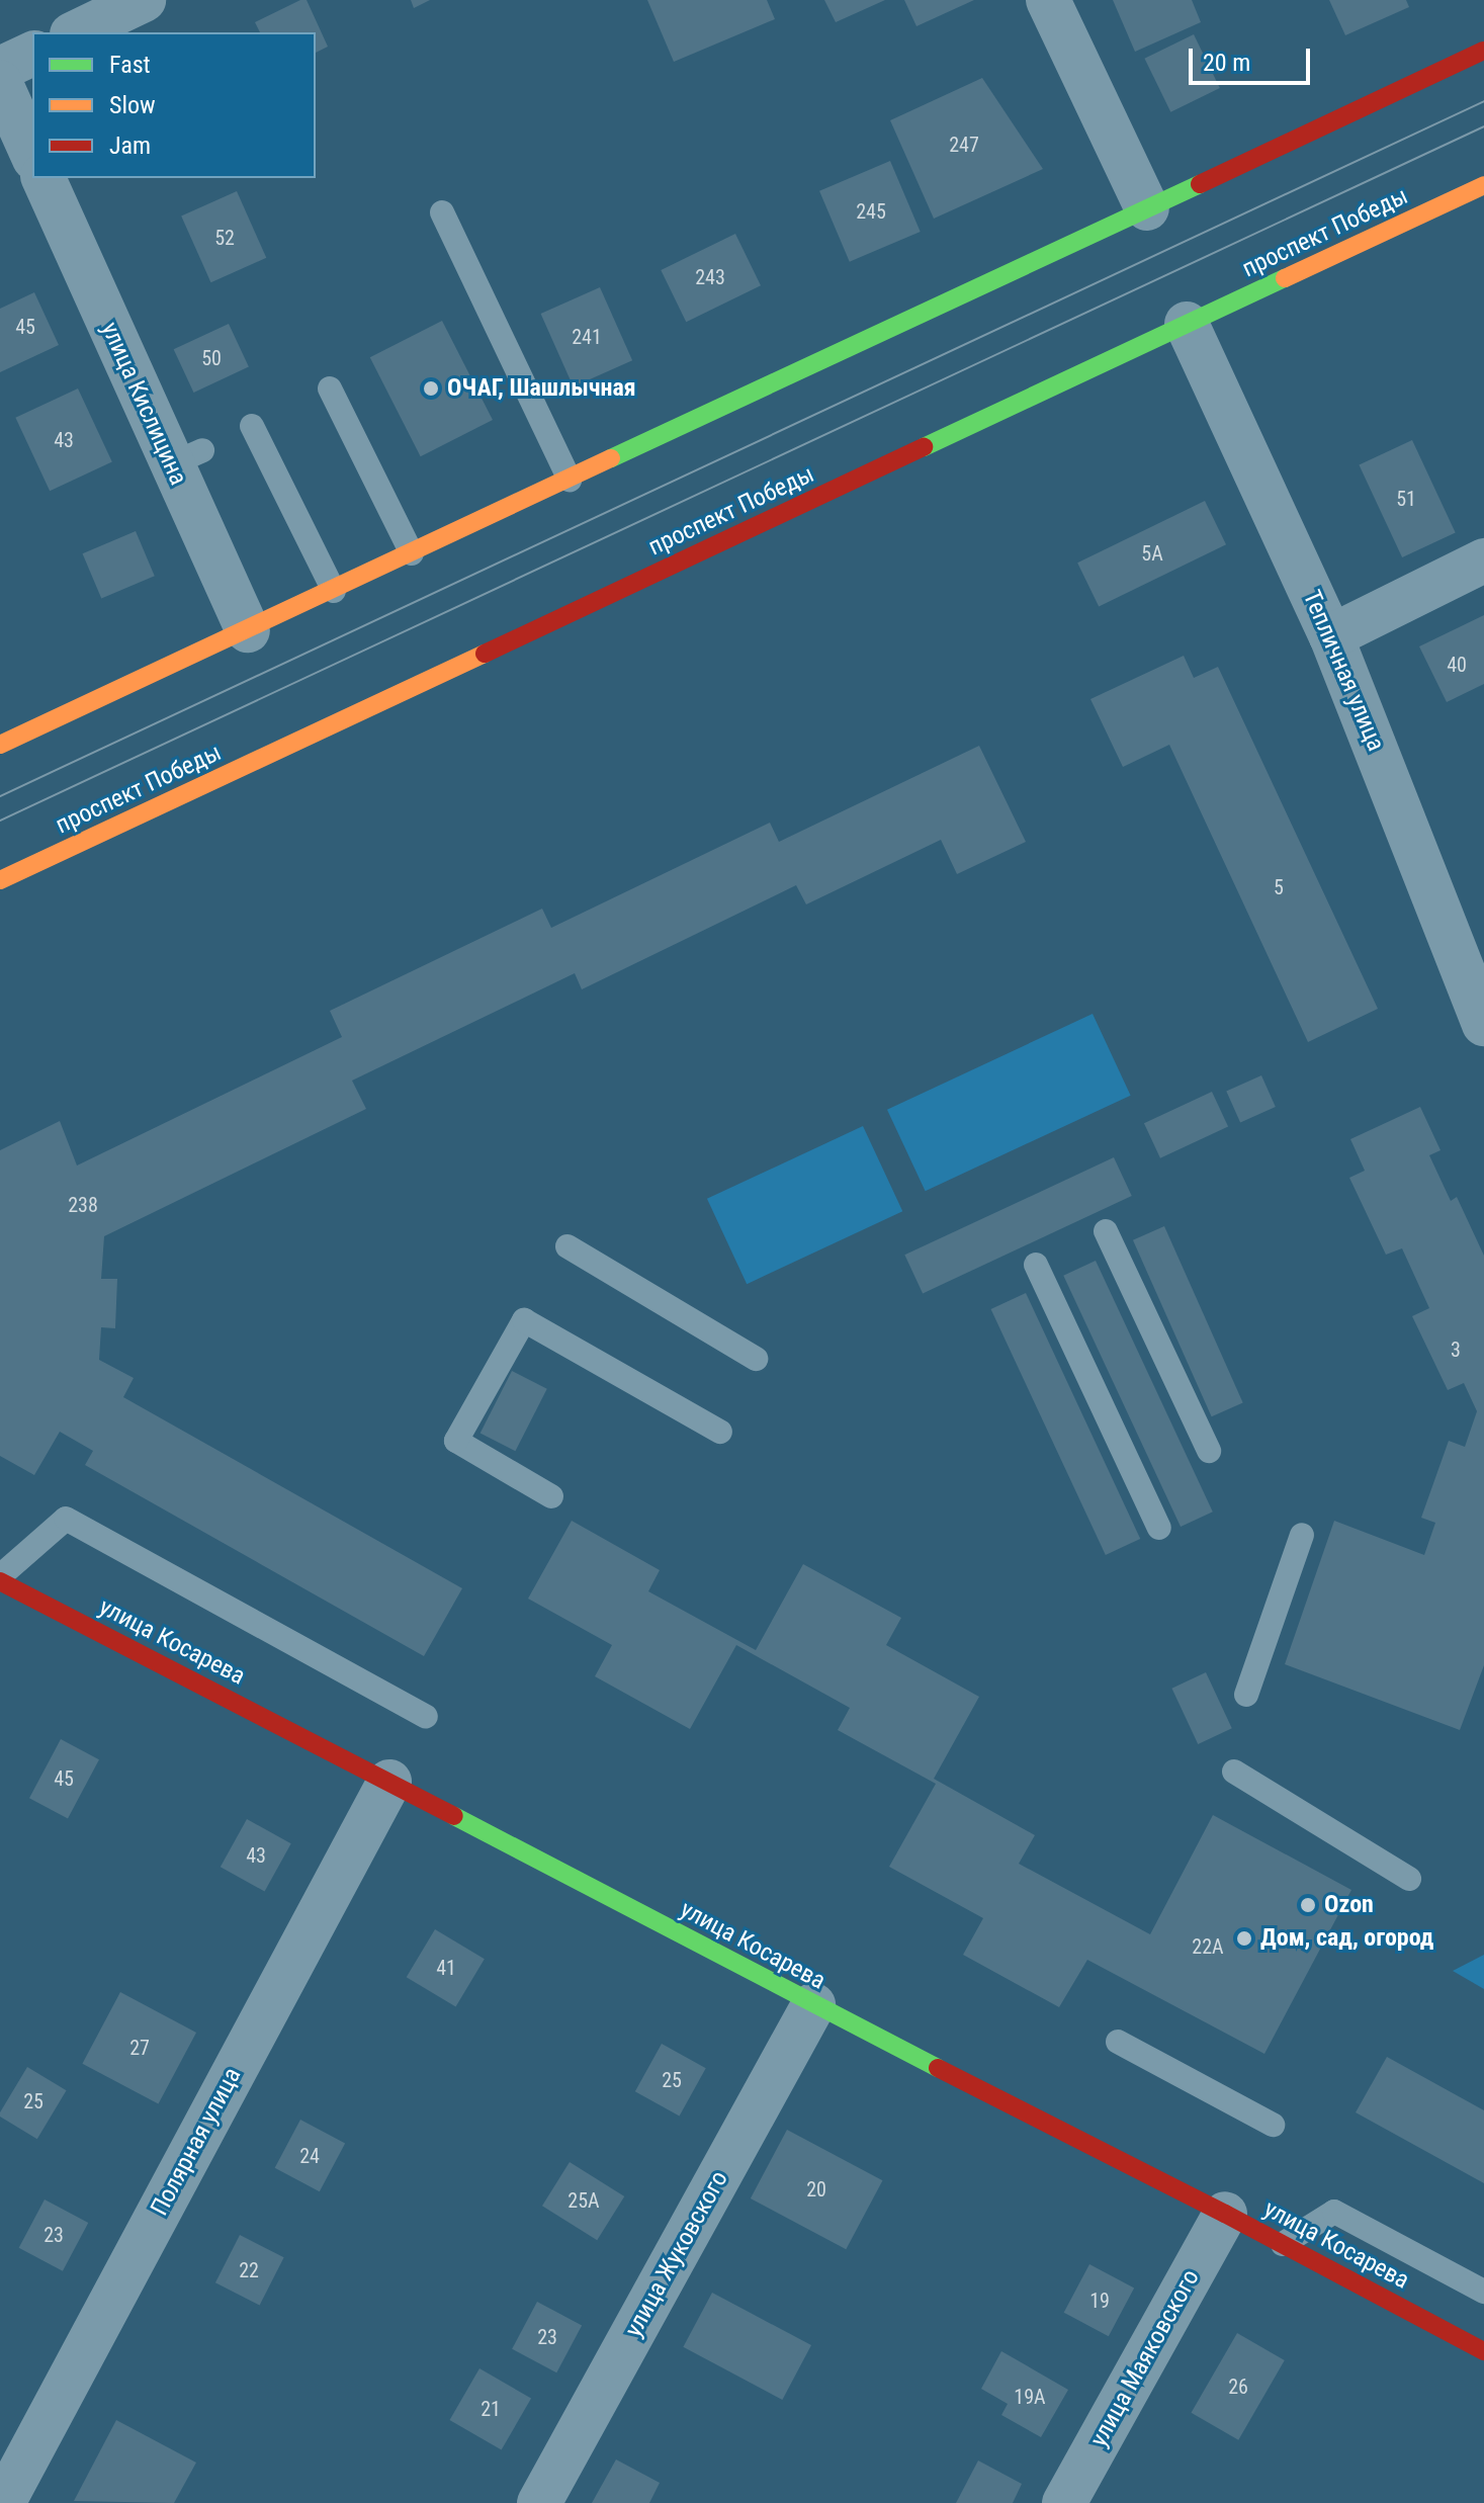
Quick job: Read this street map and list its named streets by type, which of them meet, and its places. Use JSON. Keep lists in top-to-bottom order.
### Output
{
  "streets": {
    "main road": ["проспект Победы", "улица Косарева"],
    "street": [
      "улица Кислицина",
      "Тепличная улица",
      "Полярная улица",
      "улица Жуковского",
      "улица Маяковского"
    ]
  },
  "crossings": [
    ["проспект Победы", "Тепличная улица"],
    ["улица Косарева", "Полярная улица"],
    ["улица Косарева", "улица Жуковского"],
    ["улица Косарева", "улица Маяковского"]
  ],
  "places": ["ОЧАГ, Шашлычная", "Ozon", "Дом, сад, огород"],
  "house_numbers": [
    "247",
    "245",
    "52",
    "243",
    "45",
    "241",
    "50",
    "43",
    "51",
    "5А",
    "40",
    "5",
    "238",
    "3",
    "45",
    "43",
    "22А",
    "41",
    "27",
    "25",
    "25",
    "24",
    "20",
    "25А",
    "23",
    "22",
    "19",
    "23",
    "26",
    "19А",
    "21"
  ],
  "legend": ["Fast", "Slow", "Jam"],
  "scale_bar": "20 m"
}
